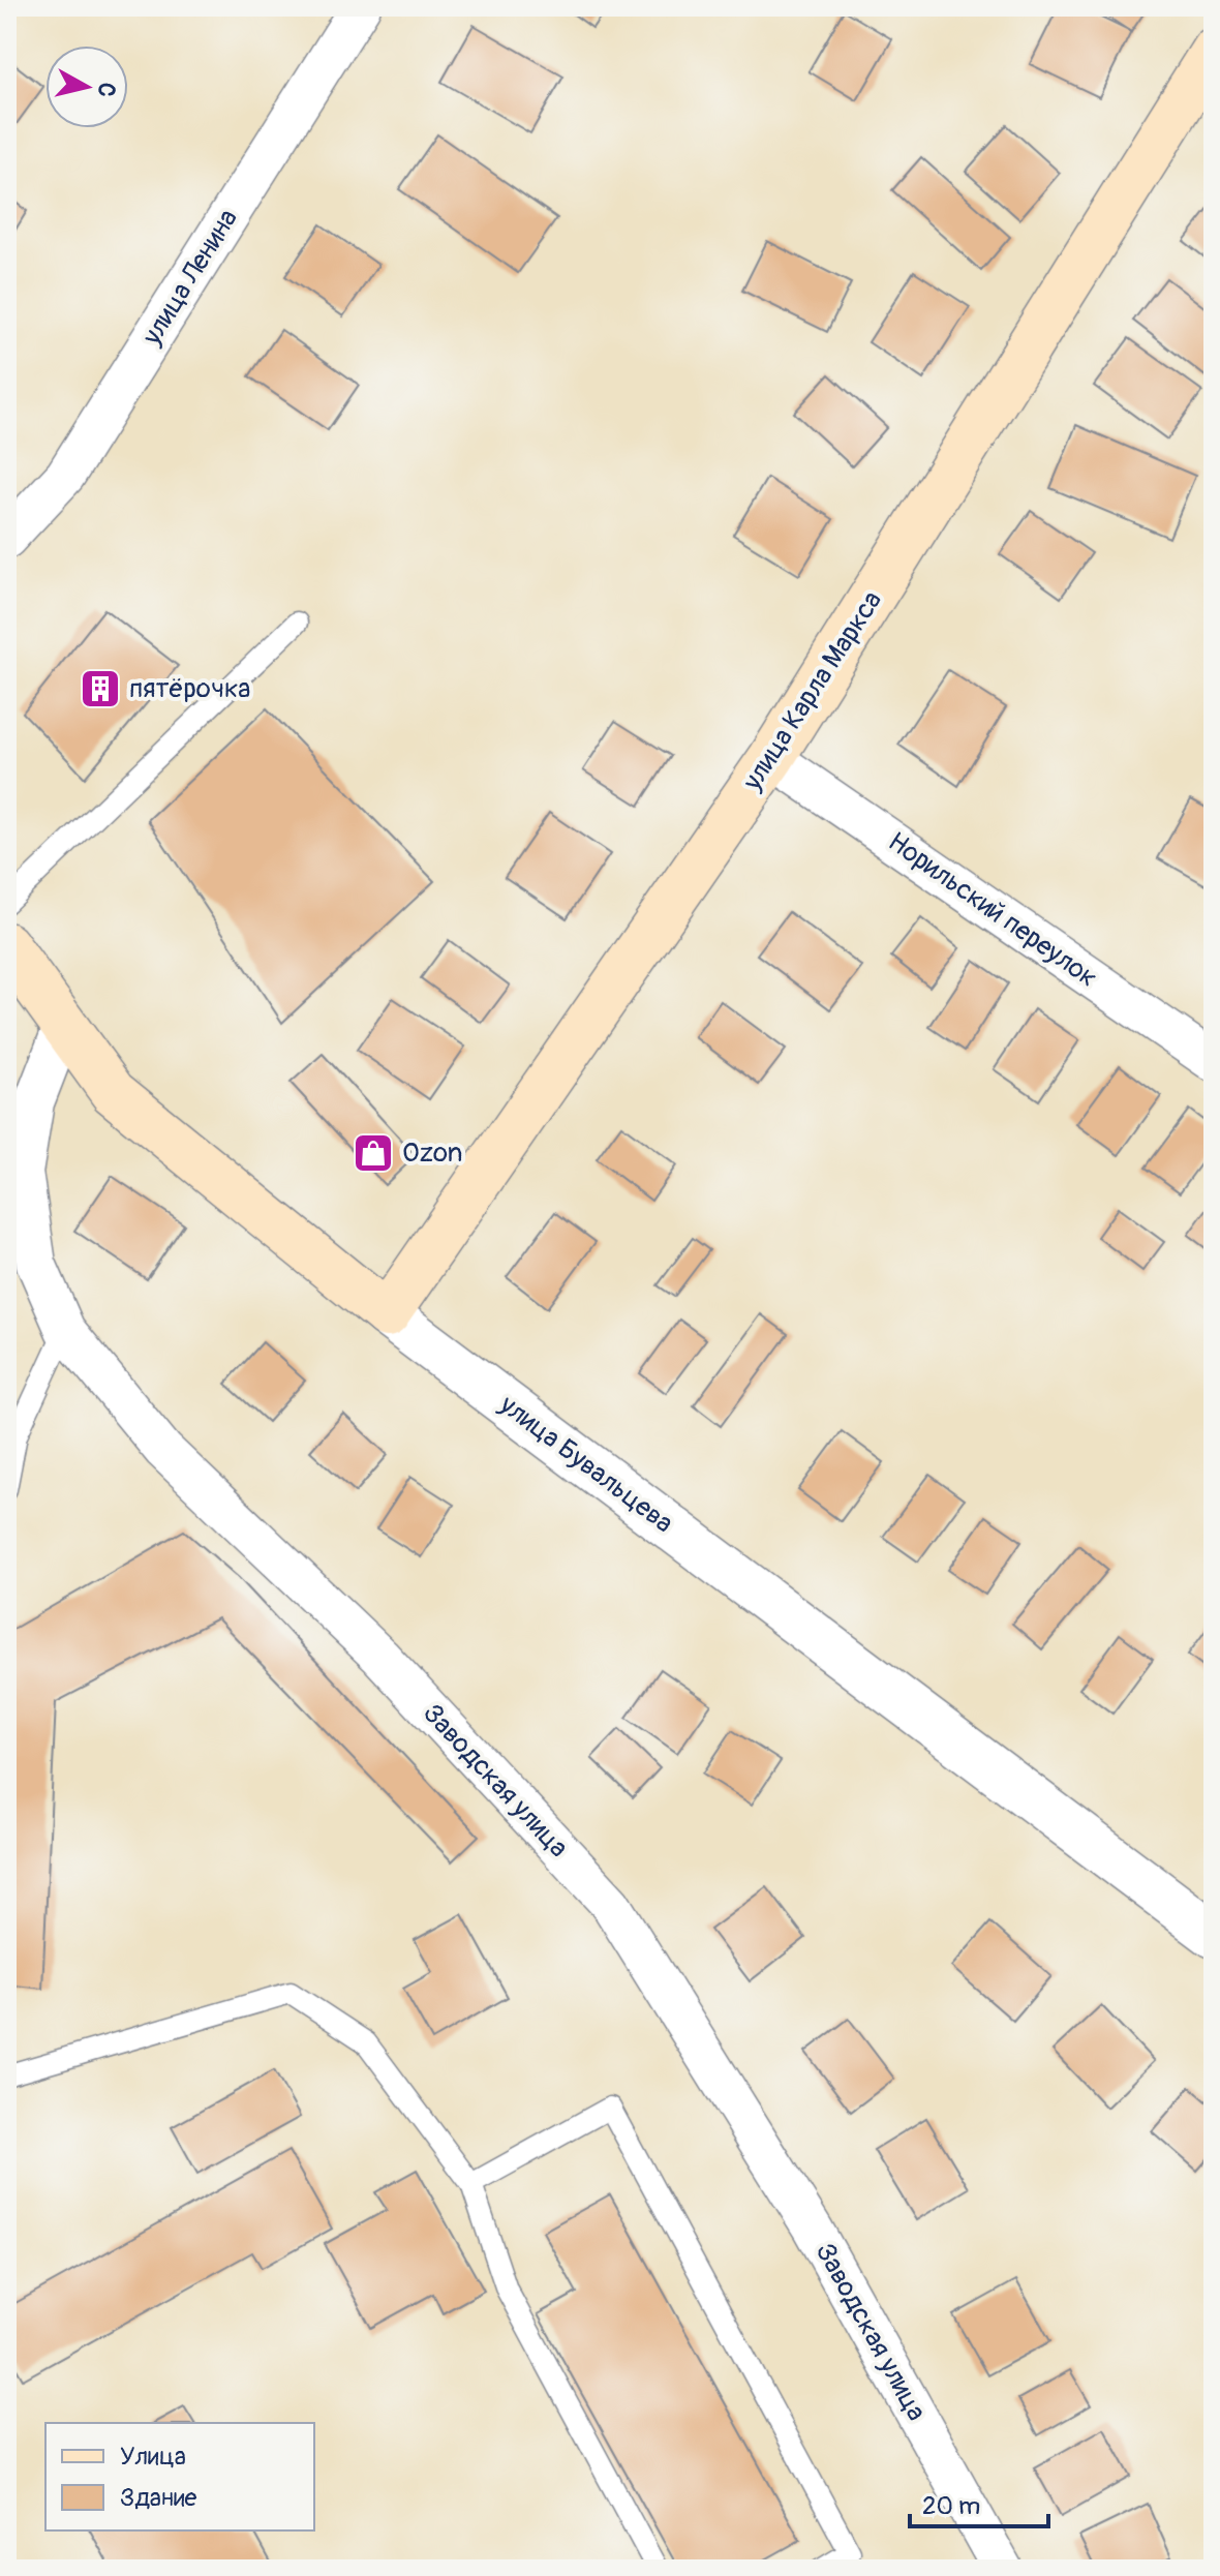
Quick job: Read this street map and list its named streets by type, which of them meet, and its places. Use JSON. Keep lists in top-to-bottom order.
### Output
{
  "streets": {
    "main road": ["улица Карла Маркса", "улица Бувальцева"],
    "street": ["улица Ленина", "Норильский переулок", "Заводская улица"]
  },
  "crossings": [
    ["улица Карла Маркса", "Норильский переулок"],
    ["улица Карла Маркса", "улица Бувальцева"],
    ["улица Бувальцева", "Заводская улица"]
  ],
  "places": {
    "building": ["пятёрочка"],
    "shop": ["Ozon"]
  },
  "legend": ["Улица", "Здание"],
  "scale_bar": "20 m",
  "north": "right"
}
